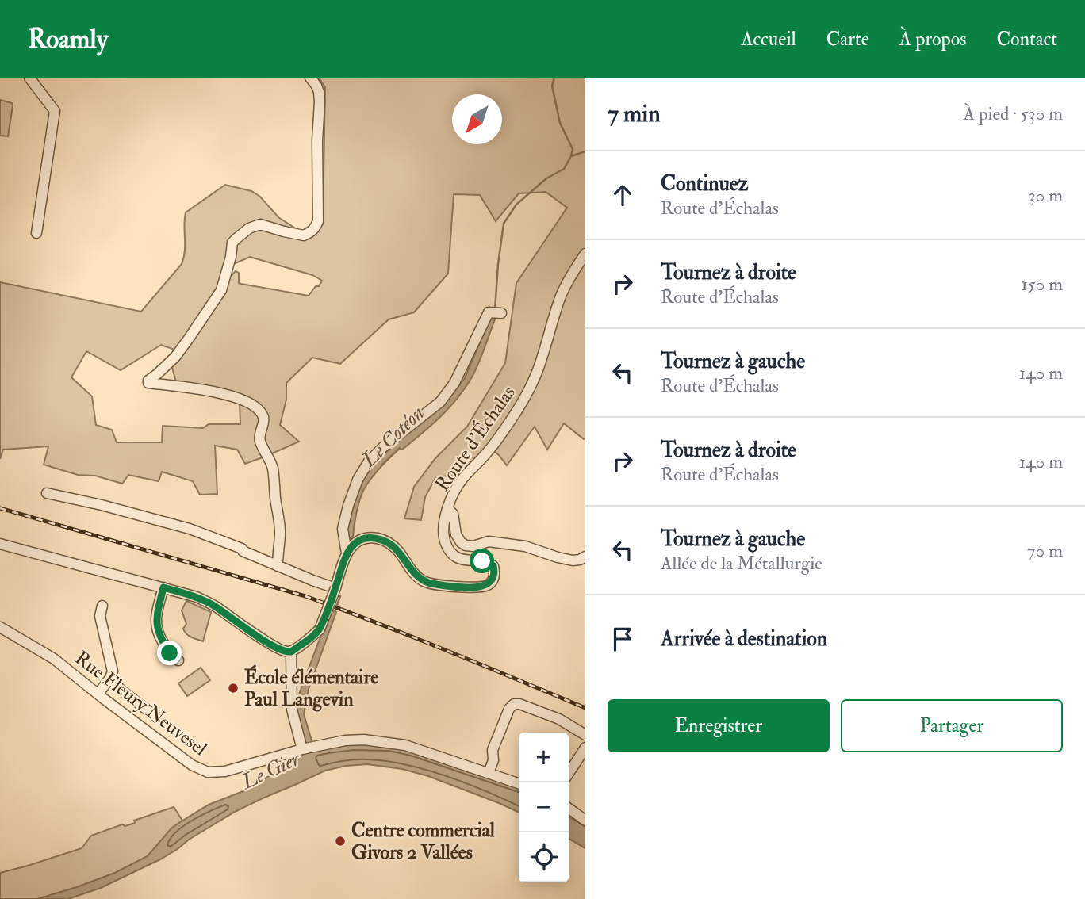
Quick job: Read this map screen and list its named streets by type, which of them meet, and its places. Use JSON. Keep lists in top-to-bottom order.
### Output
{
  "streets": {
    "street": ["Route d'Échalas", "Rue Fleury Neuvesel"]
  },
  "water": ["Le Cotéon", "Le Gier"],
  "places": ["École élémentaire Paul Langevin", "Centre commercial Givors 2 Vallées"],
  "north": "bottom left",
  "page": {
    "header": "Roamly",
    "nav": [
      "Accueil",
      "Carte",
      "À propos",
      "Contact"
    ],
    "heading": ["7 min", "À pied · 530 m"],
    "list": [
      ["Continuez", "Route d'Échalas", "30 m"],
      ["Tournez à droite", "Route d'Échalas", "150 m"],
      ["Tournez à gauche", "Route d'Échalas", "140 m"],
      ["Tournez à droite", "Route d'Échalas", "140 m"],
      ["Tournez à gauche", "Allée de la Métallurgie", "70 m"],
      "Arrivée à destination"
    ],
    "buttons": ["Enregistrer", "Partager"],
    "map_buttons": ["+", "−"]
  }
}
